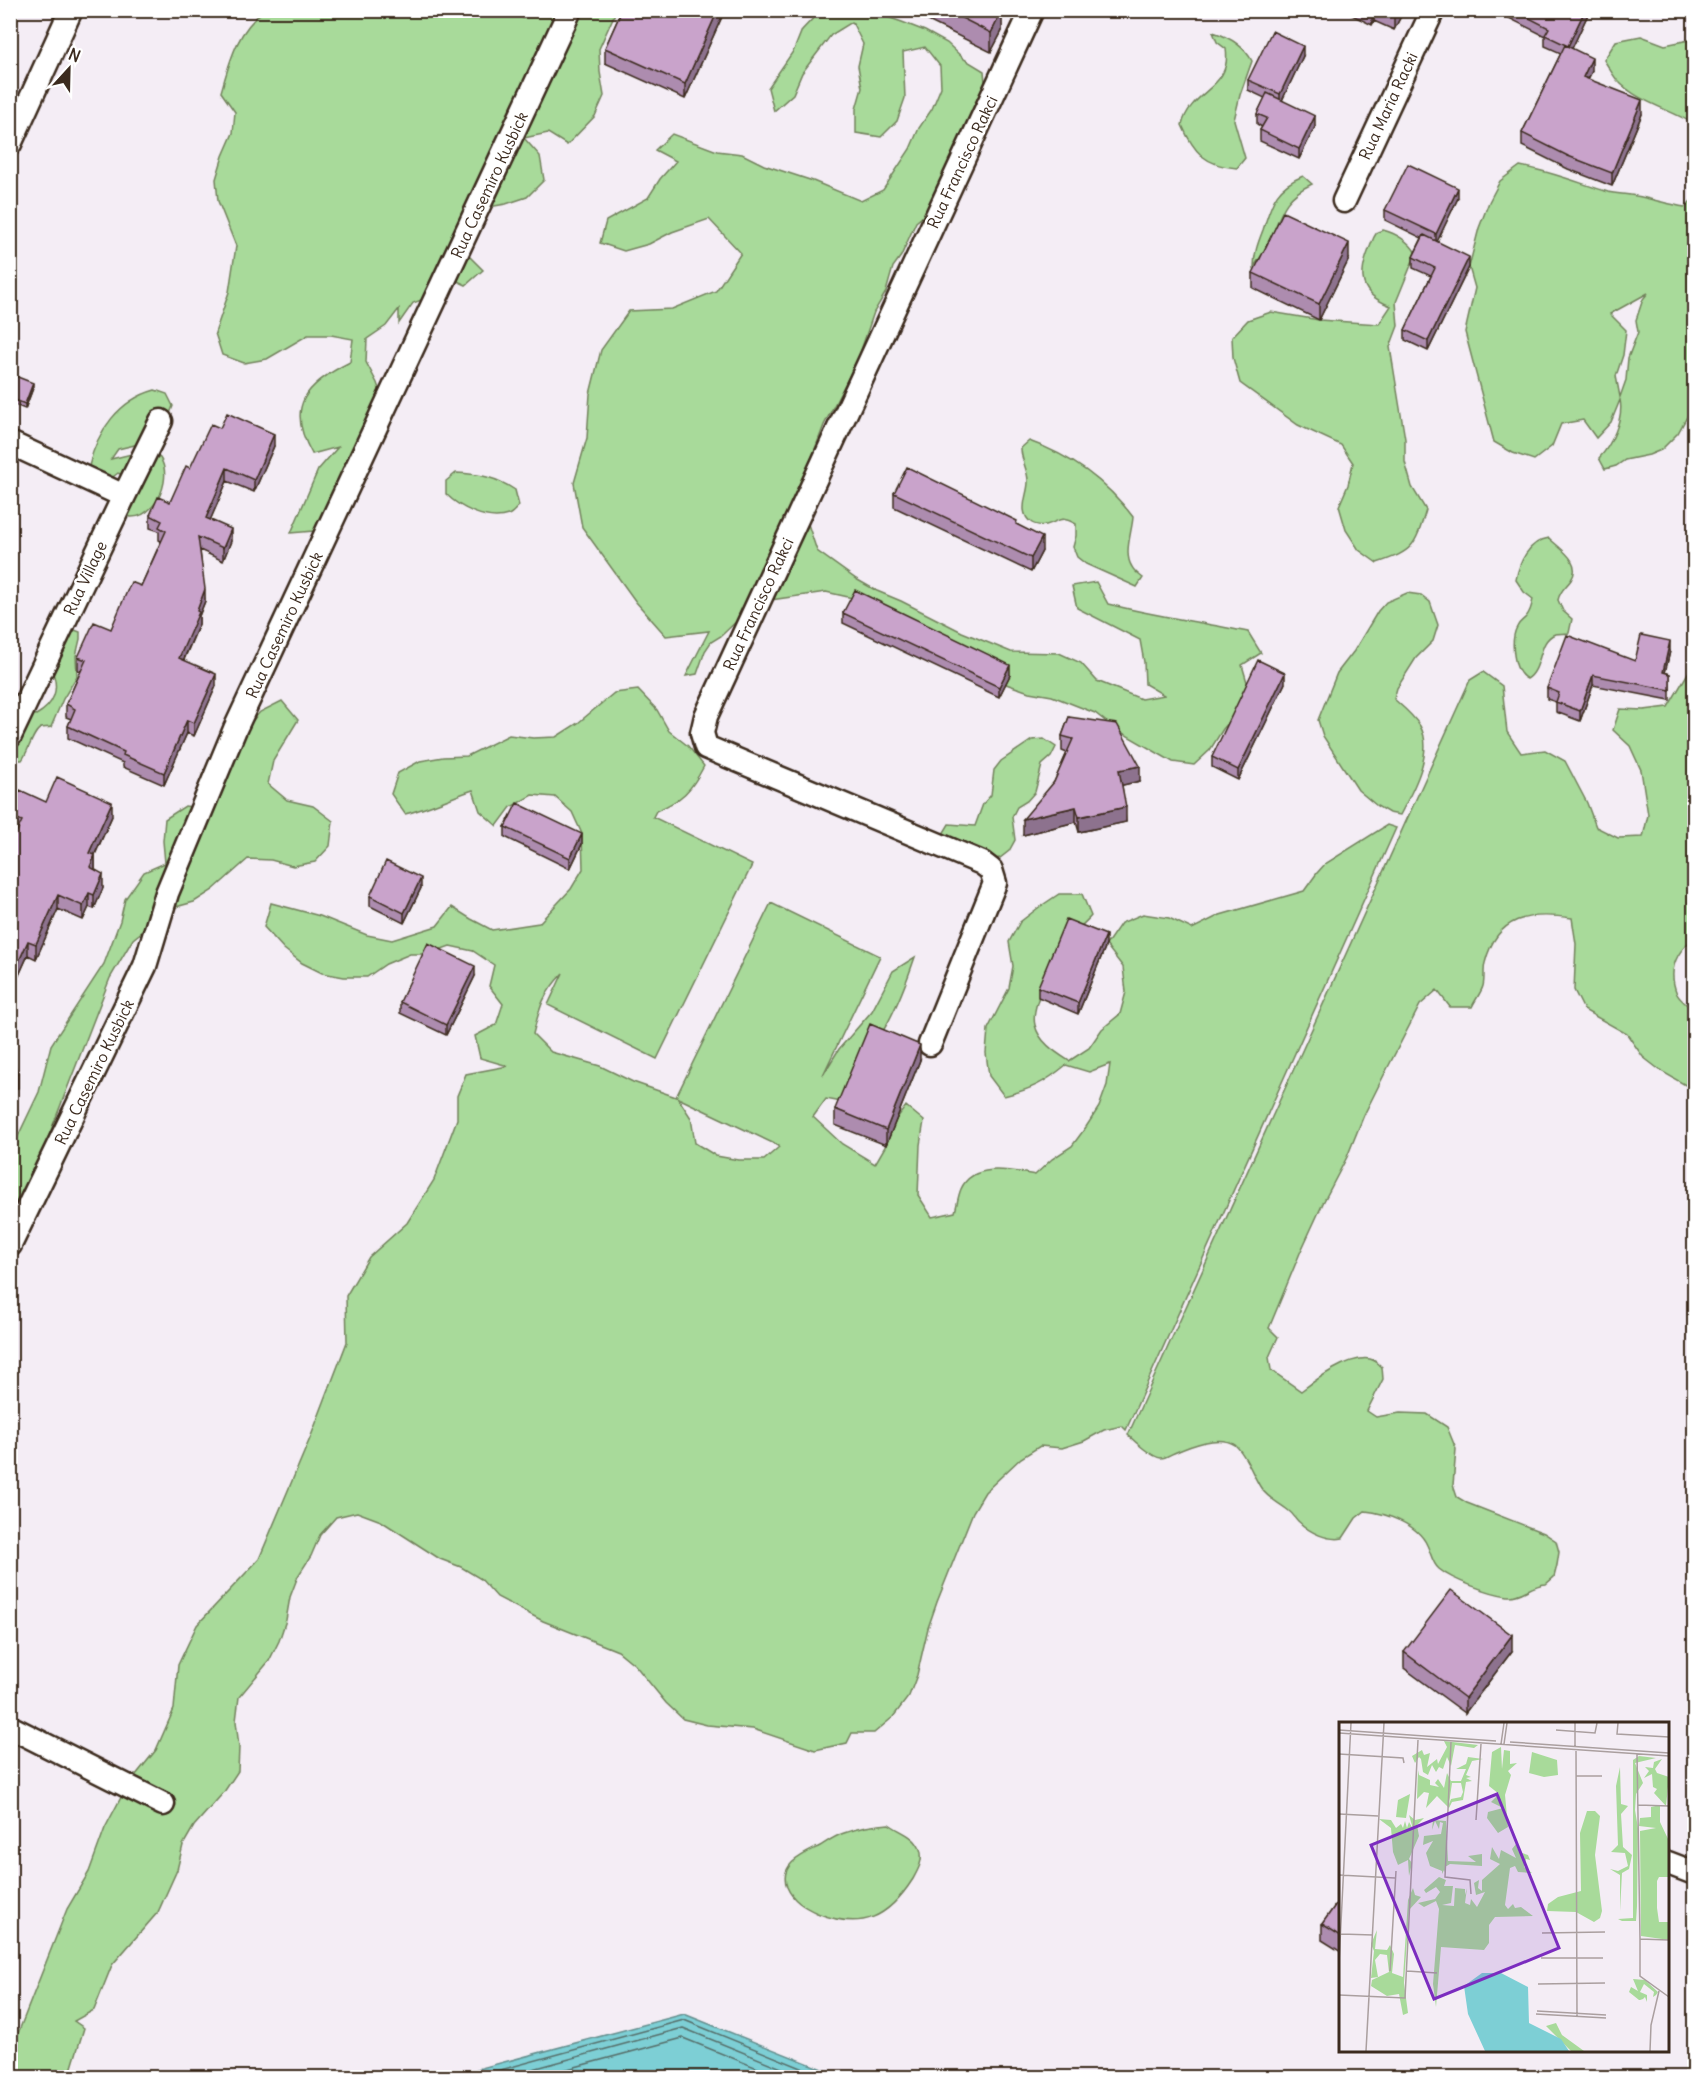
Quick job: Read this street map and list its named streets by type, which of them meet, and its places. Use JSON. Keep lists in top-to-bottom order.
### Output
{
  "streets": {
    "street": [
      "Rua Maria Racki",
      "Rua Francisco Rakci",
      "Rua Casemiro Kusbick",
      "Rua Village"
    ]
  },
  "north": "top"
}
